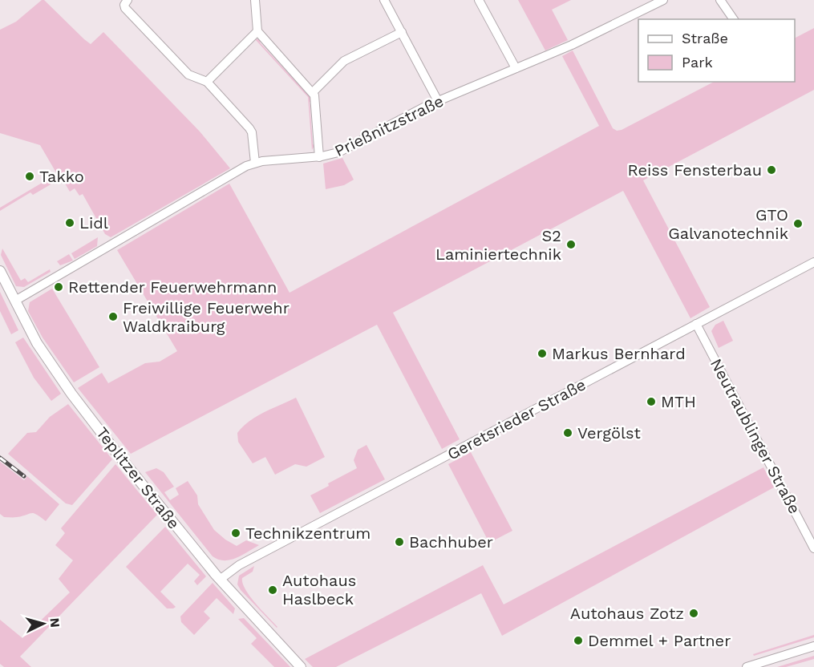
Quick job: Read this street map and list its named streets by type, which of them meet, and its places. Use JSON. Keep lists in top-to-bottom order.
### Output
{
  "streets": {
    "street": [
      "Prießnitzstraße",
      "Geretsrieder Straße",
      "Neutraublinger Straße",
      "Teplitzer Straße"
    ]
  },
  "crossings": [
    ["Prießnitzstraße", "Teplitzer Straße"],
    ["Geretsrieder Straße", "Neutraublinger Straße"],
    ["Geretsrieder Straße", "Teplitzer Straße"]
  ],
  "places": [
    "Reiss Fensterbau",
    "Takko",
    "Lidl",
    "GTO Galvanotechnik",
    "S2 Laminiertechnik",
    "Rettender Feuerwehrmann",
    "Freiwillige Feuerwehr Waldkraiburg",
    "Markus Bernhard",
    "MTH",
    "Vergölst",
    "Technikzentrum",
    "Bachhuber",
    "Autohaus Haslbeck",
    "Autohaus Zotz",
    "Demmel + Partner"
  ],
  "legend": ["Straße", "Park"],
  "north": "right"
}
